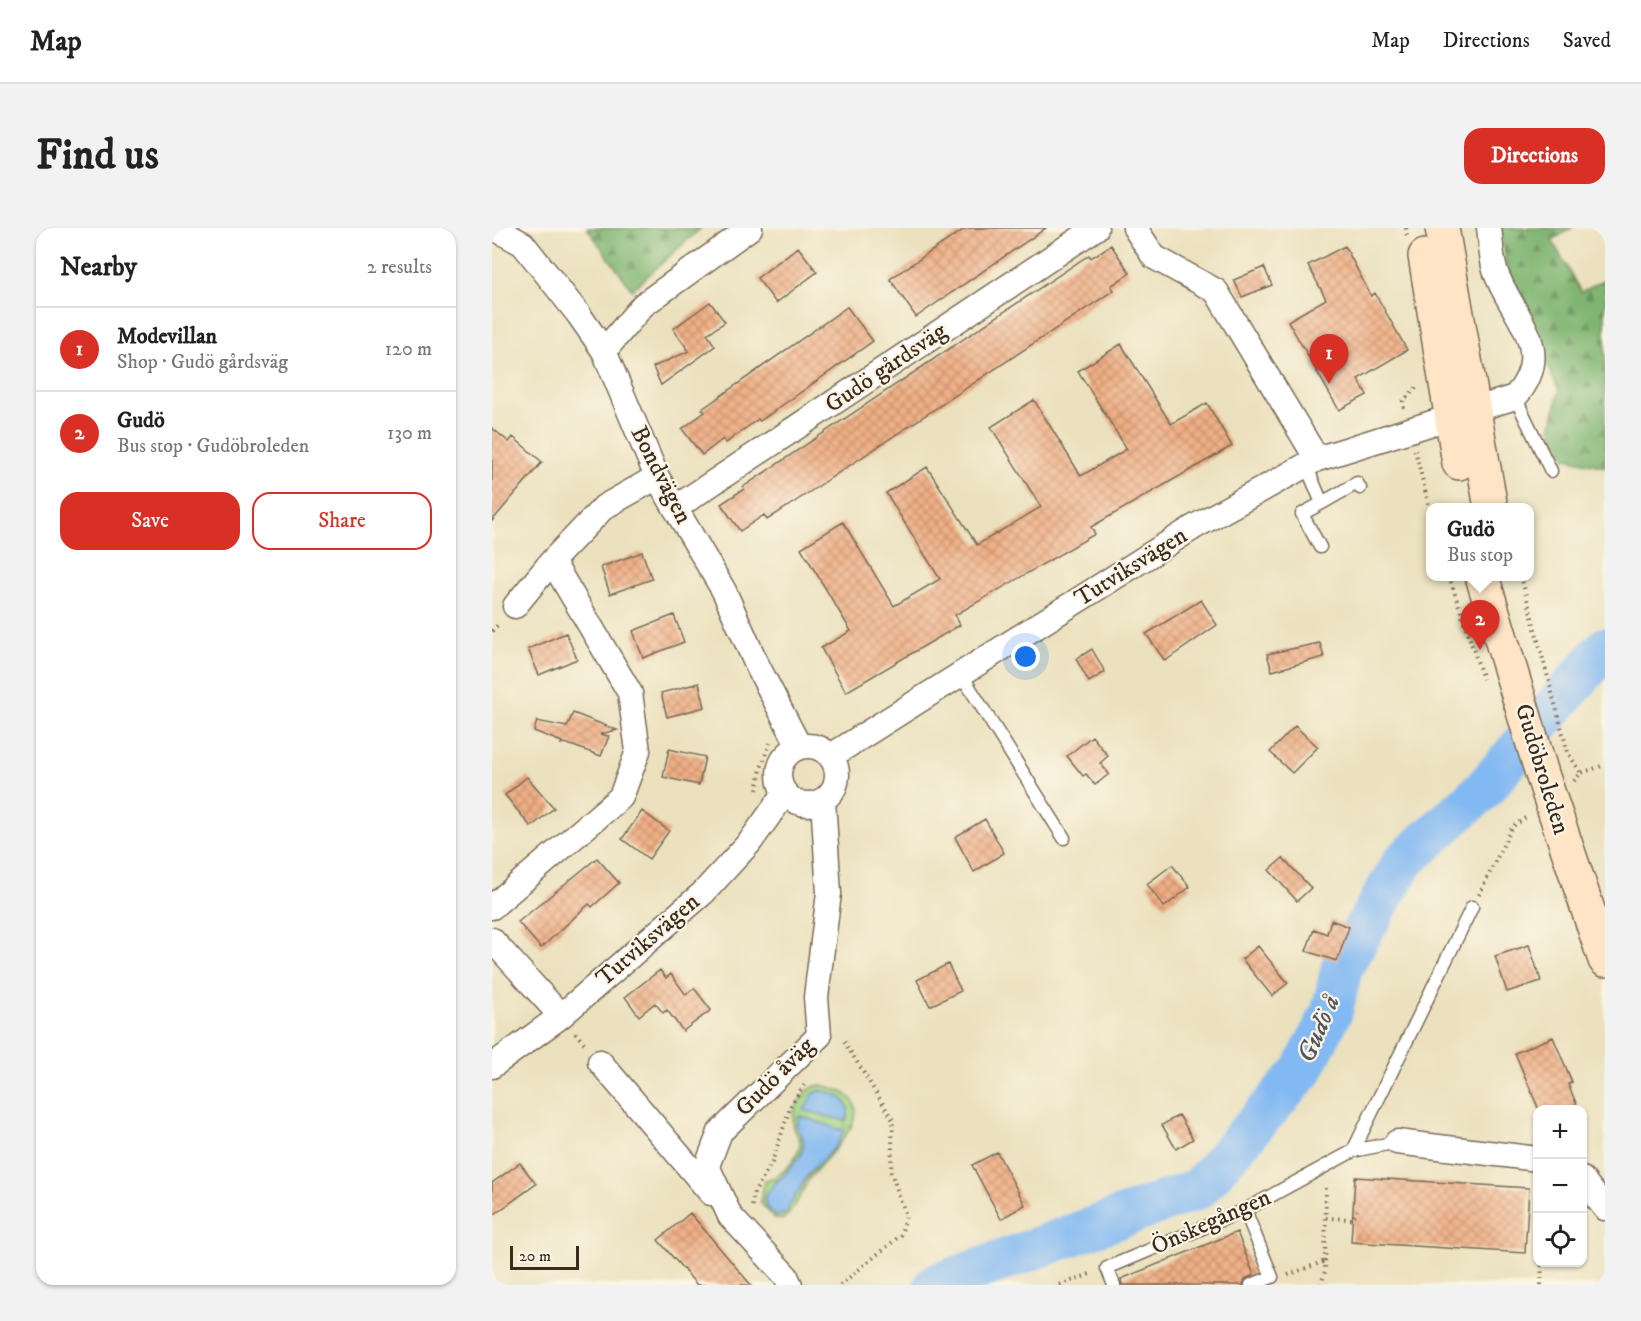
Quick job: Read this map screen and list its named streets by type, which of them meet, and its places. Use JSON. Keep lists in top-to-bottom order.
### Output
{
  "streets": {
    "main road": ["Gudöbroleden"],
    "street": [
      "Gudö gårdsväg",
      "Bondvägen",
      "Tutviksvägen",
      "Gudö åväg",
      "Önskegången"
    ]
  },
  "crossings": [
    ["Gudö gårdsväg", "Bondvägen"],
    ["Bondvägen", "Tutviksvägen"],
    ["Bondvägen", "Gudö åväg"],
    ["Tutviksvägen", "Gudö åväg"]
  ],
  "water": ["Gudö å"],
  "scale_bar": "20 m",
  "page": {
    "header": "Map",
    "nav": ["Map", "Directions", "Saved"],
    "buttons": [
      "Directions",
      ["Save", "Share"]
    ],
    "title": "Find us",
    "heading": ["Nearby", "2 results"],
    "list": [
      {
        "mark": "1",
        "name": "Modevillan",
        "note": "Shop · Gudö gårdsväg",
        "value": "120 m"
      },
      {
        "mark": "2",
        "name": "Gudö",
        "note": "Bus stop · Gudöbroleden",
        "value": "130 m"
      }
    ],
    "pins": ["1", "2"],
    "popup": ["Gudö", "Bus stop"],
    "map_buttons": ["+", "−"],
    "scale": "20 m"
  }
}
